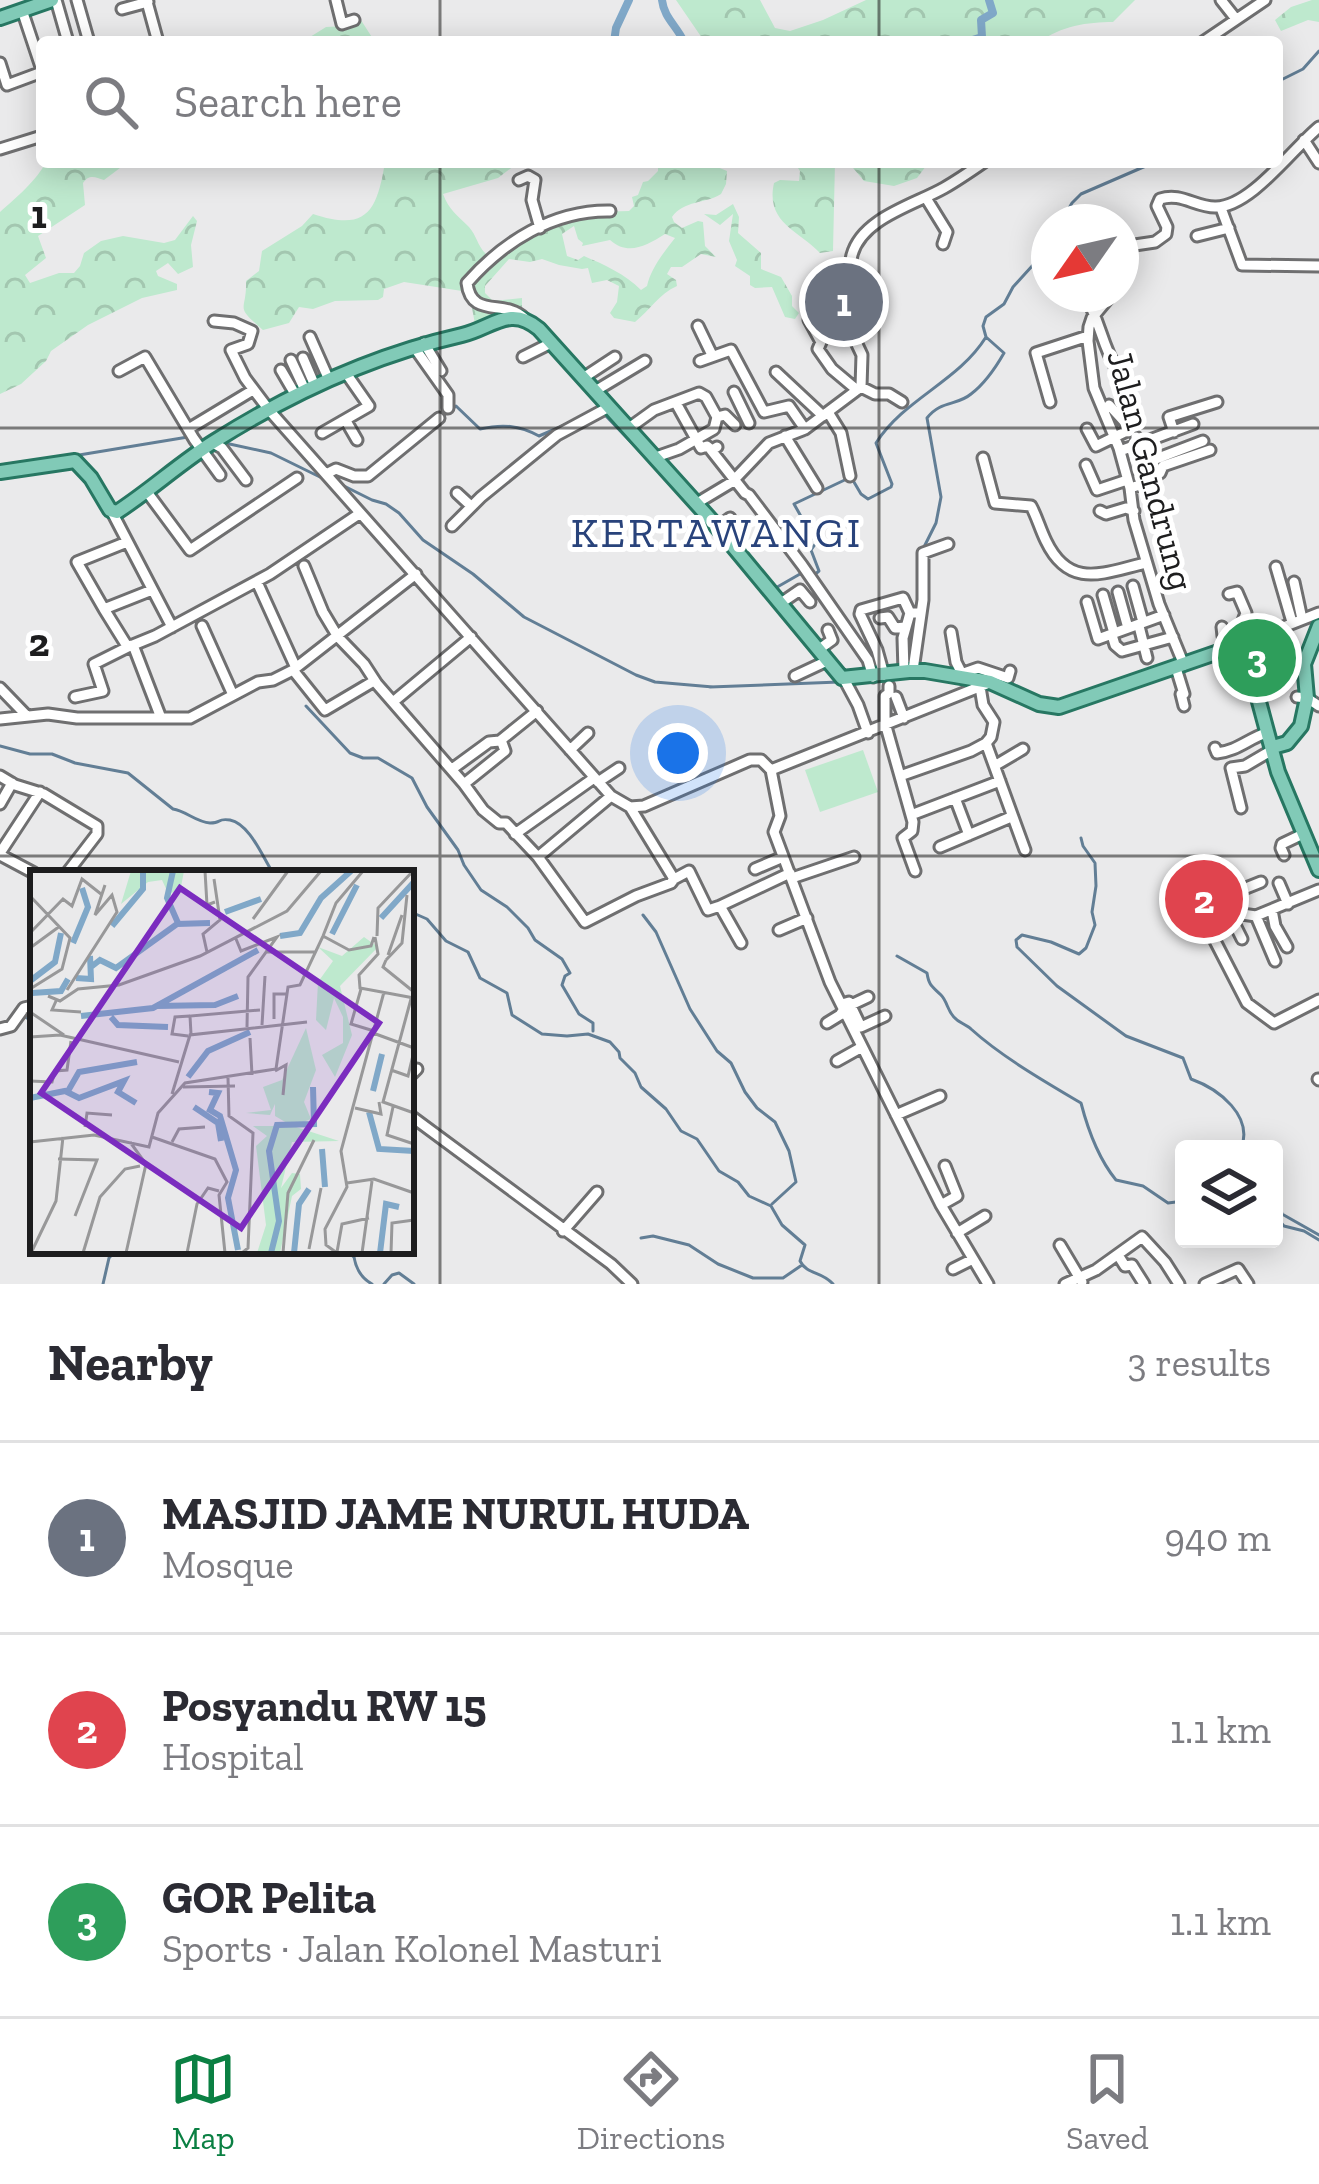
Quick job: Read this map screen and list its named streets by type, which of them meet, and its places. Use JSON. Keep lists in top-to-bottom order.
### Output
{
  "streets": {
    "street": ["Jalan Gandrung"]
  },
  "districts": ["KERTAWANGI"],
  "north": "bottom left",
  "page": {
    "search": "Search here",
    "pins": ["1", "3", "2"],
    "heading": ["Nearby", "3 results"],
    "list": [
      {
        "mark": "1",
        "name": "MASJID JAME NURUL HUDA",
        "note": "Mosque",
        "value": "940 m"
      },
      {
        "mark": "2",
        "name": "Posyandu RW 15",
        "note": "Hospital",
        "value": "1.1 km"
      },
      {
        "mark": "3",
        "name": "GOR Pelita",
        "note": "Sports · Jalan Kolonel Masturi",
        "value": "1.1 km"
      }
    ],
    "nav": ["Map", "Directions", "Saved"]
  },
  "grid": {
    "rows": ["1", "2"]
  }
}
